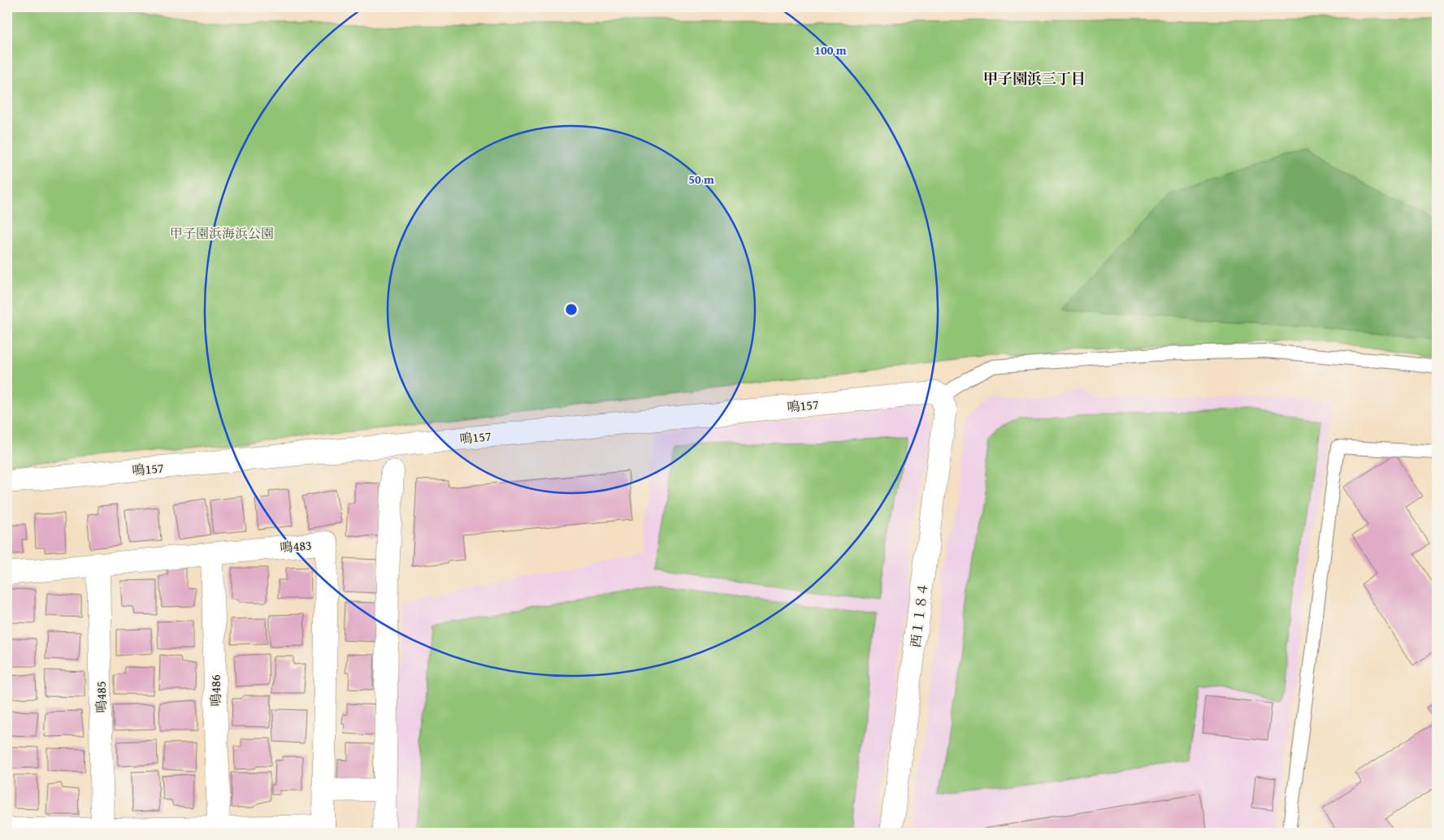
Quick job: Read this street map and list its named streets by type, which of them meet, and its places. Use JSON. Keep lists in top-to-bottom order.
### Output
{
  "streets": {
    "street": [
      "鳴157",
      "鳴483",
      "西１１８４",
      "鳴486",
      "鳴485"
    ]
  },
  "crossings": [
    ["鳴157", "西１１８４"],
    ["鳴483", "鳴486"],
    ["鳴483", "鳴485"]
  ],
  "districts": ["甲子園浜三丁目"],
  "parks": ["甲子園浜海浜公園"],
  "rings": ["100 m", "50 m"]
}
